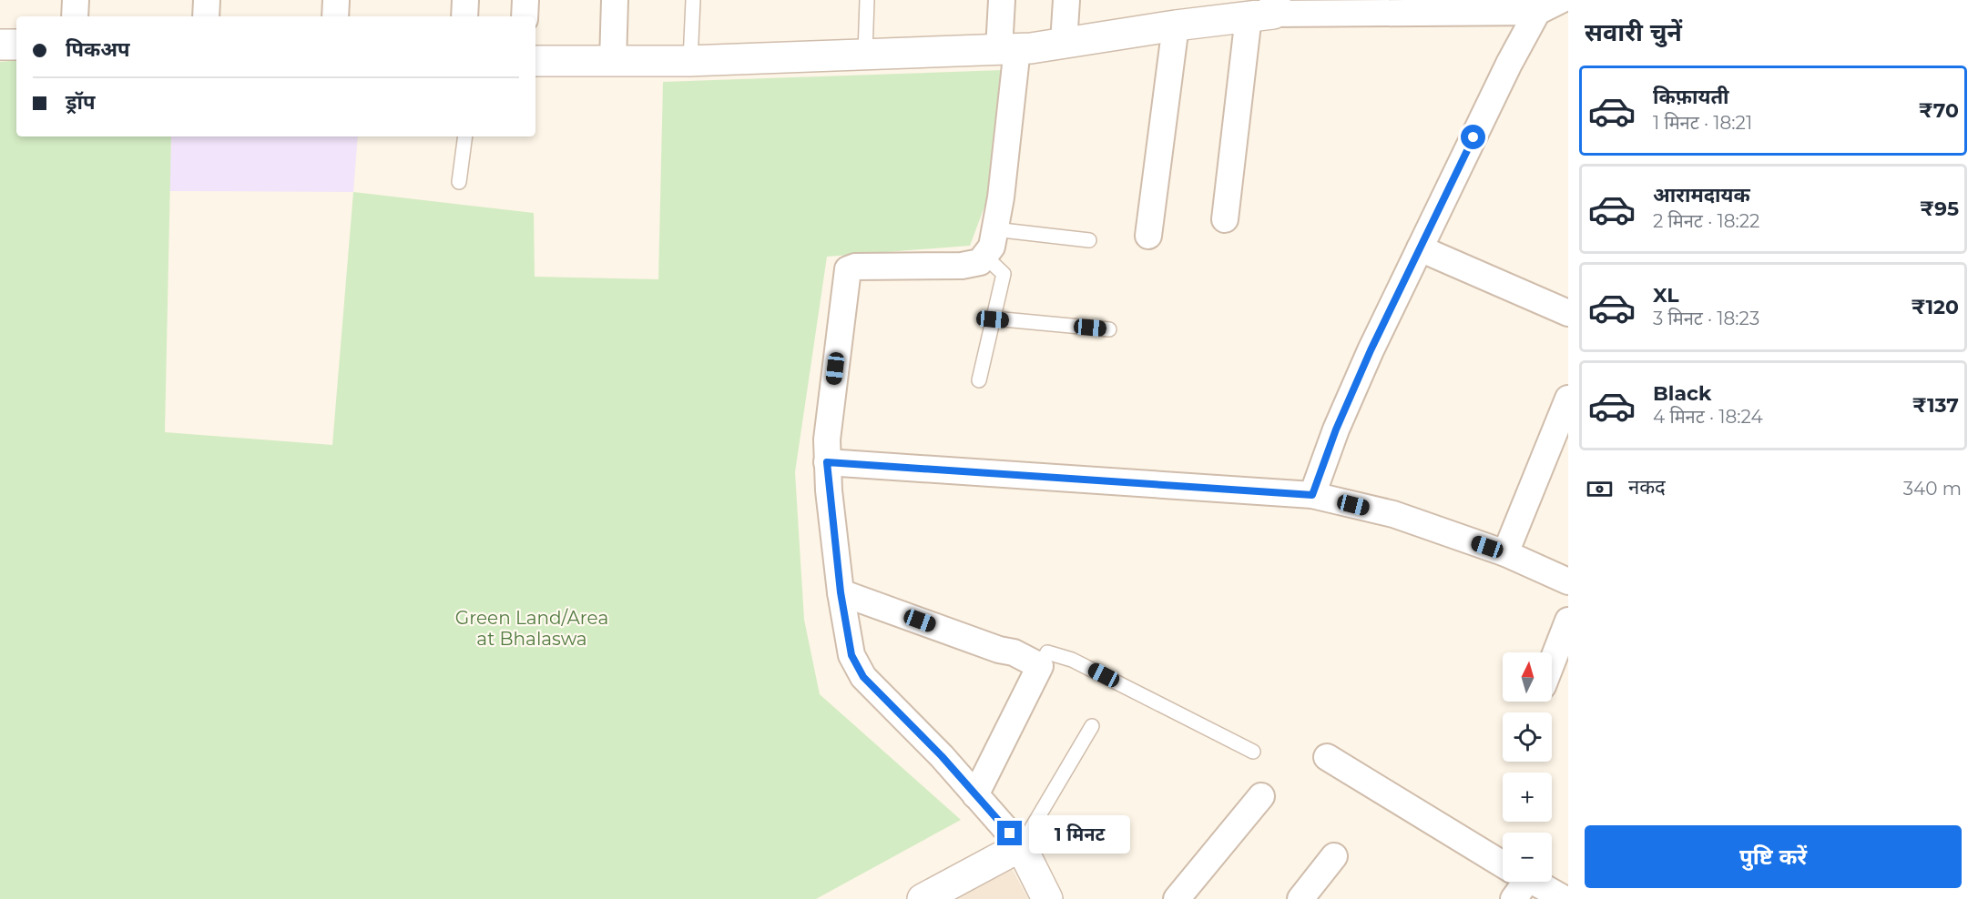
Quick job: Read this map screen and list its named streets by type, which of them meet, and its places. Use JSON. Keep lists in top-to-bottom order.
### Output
{
  "parks": ["Green Land/Area at Bhalaswa"],
  "north": "top",
  "page": {
    "heading": "सवारी चुनें",
    "banner": ["पिकअप", "ड्रॉप"],
    "list": [
      {
        "name": "किफ़ायती",
        "note": "1 मिनट · 18:21",
        "value": "₹70"
      },
      {
        "name": "आरामदायक",
        "note": "2 मिनट · 18:22",
        "value": "₹95"
      },
      {
        "name": "XL",
        "note": "3 मिनट · 18:23",
        "value": "₹120"
      },
      {
        "name": "Black",
        "note": "4 मिनट · 18:24",
        "value": "₹137"
      }
    ],
    "pay": ["नकद", "340 m"],
    "map_buttons": ["+", "−"],
    "buttons": "पुष्टि करें",
    "bubble": "1 मिनट"
  }
}
